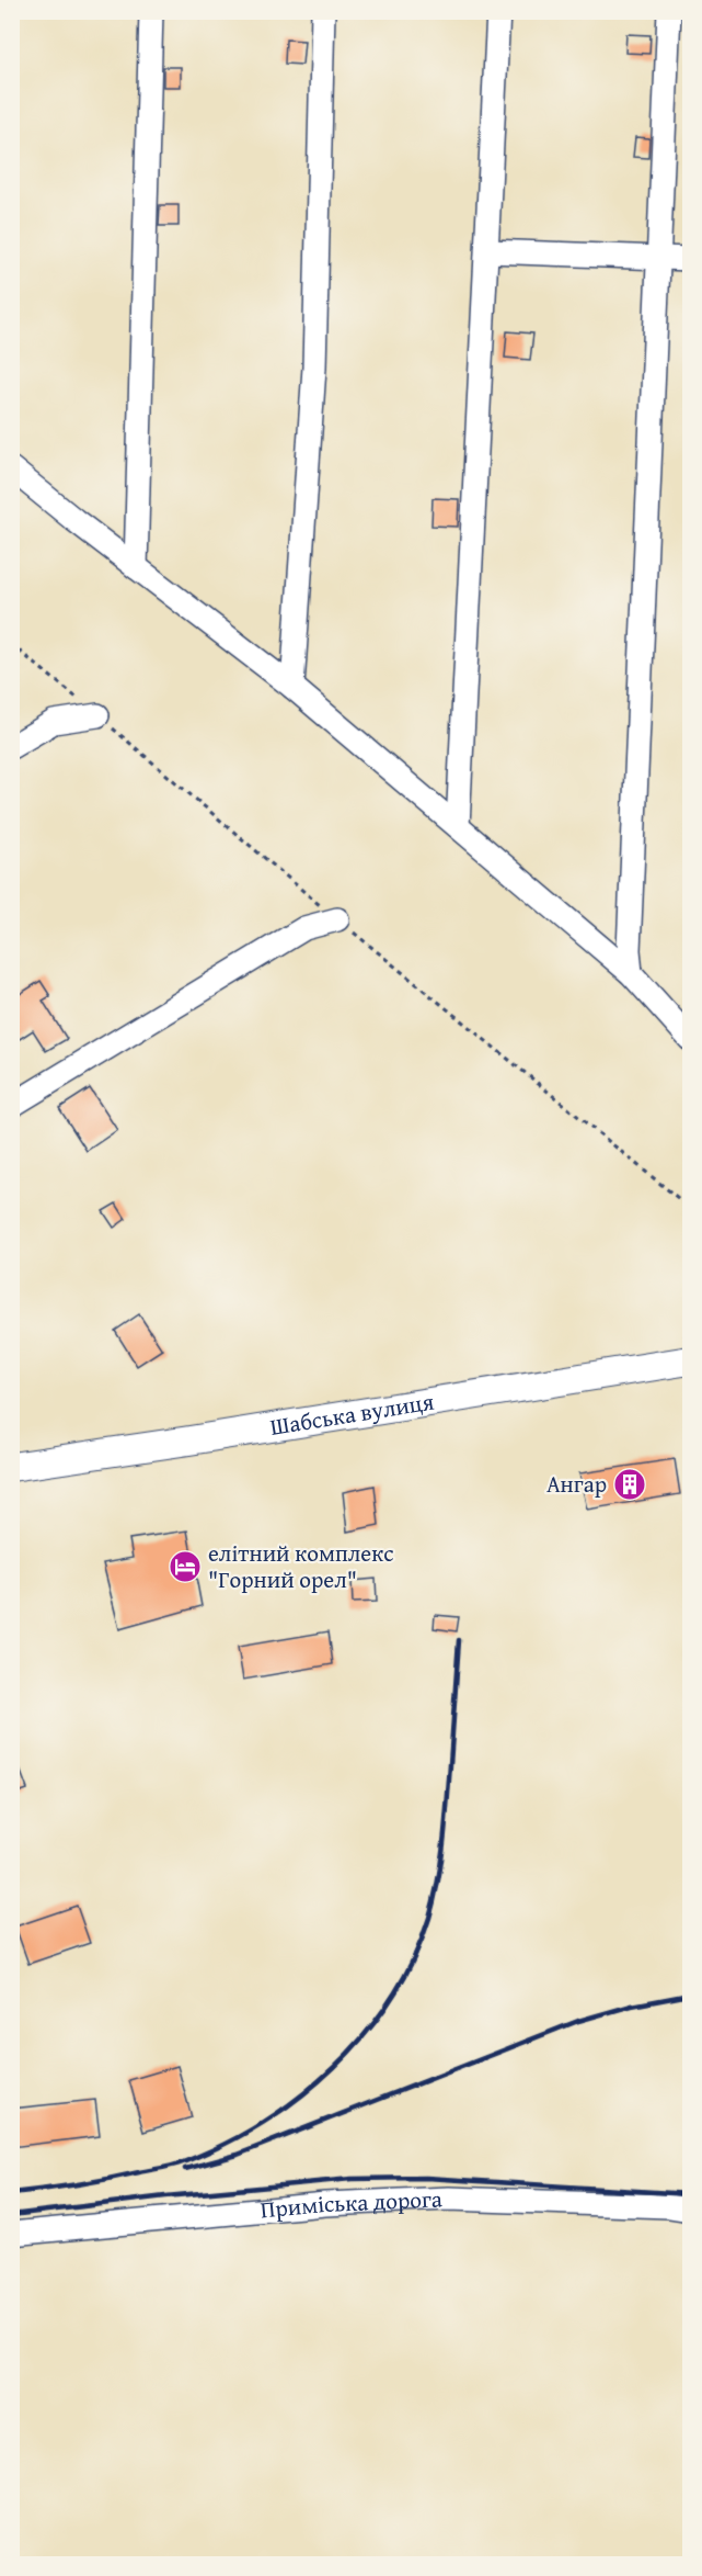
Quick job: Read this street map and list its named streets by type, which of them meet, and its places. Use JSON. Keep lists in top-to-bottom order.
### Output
{
  "streets": {
    "main road": ["Шабська вулиця"],
    "street": ["Приміська дорога"]
  },
  "places": {
    "building": ["Ангар"],
    "hotel": ["елітний комплекс \"Горний орел\""]
  }
}
